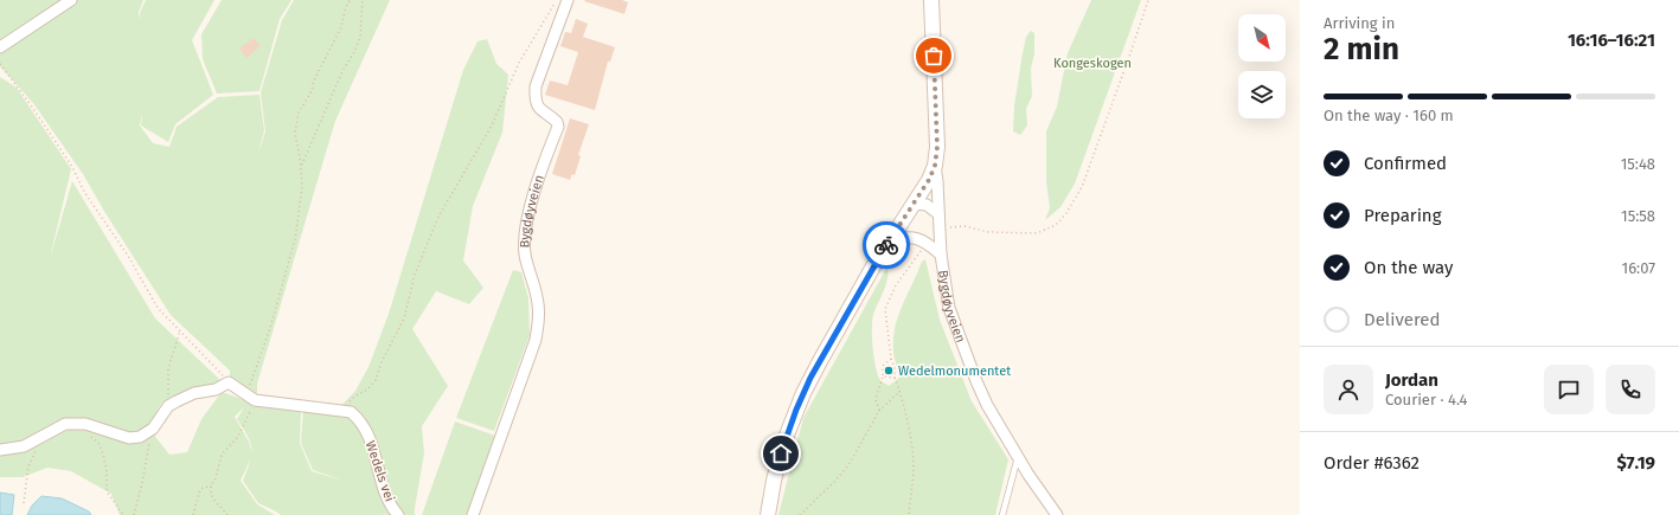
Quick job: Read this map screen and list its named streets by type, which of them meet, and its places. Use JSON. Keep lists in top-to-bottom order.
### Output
{
  "streets": {
    "street": ["Bygdøyveien", "Wedels vei"]
  },
  "parks": ["Kongeskogen"],
  "places": ["Wedelmonumentet"],
  "north": "bottom right",
  "page": {
    "heading": ["2 min", "Arriving in", "16:16–16:21"],
    "panel": [
      "Jordan",
      "Courier · 4.4",
      "Order #6362",
      "$7.19"
    ],
    "bar": "On the way · 160 m",
    "list": [
      ["Confirmed", "15:48"],
      ["Preparing", "15:58"],
      ["On the way", "16:07"],
      "Delivered"
    ]
  }
}
